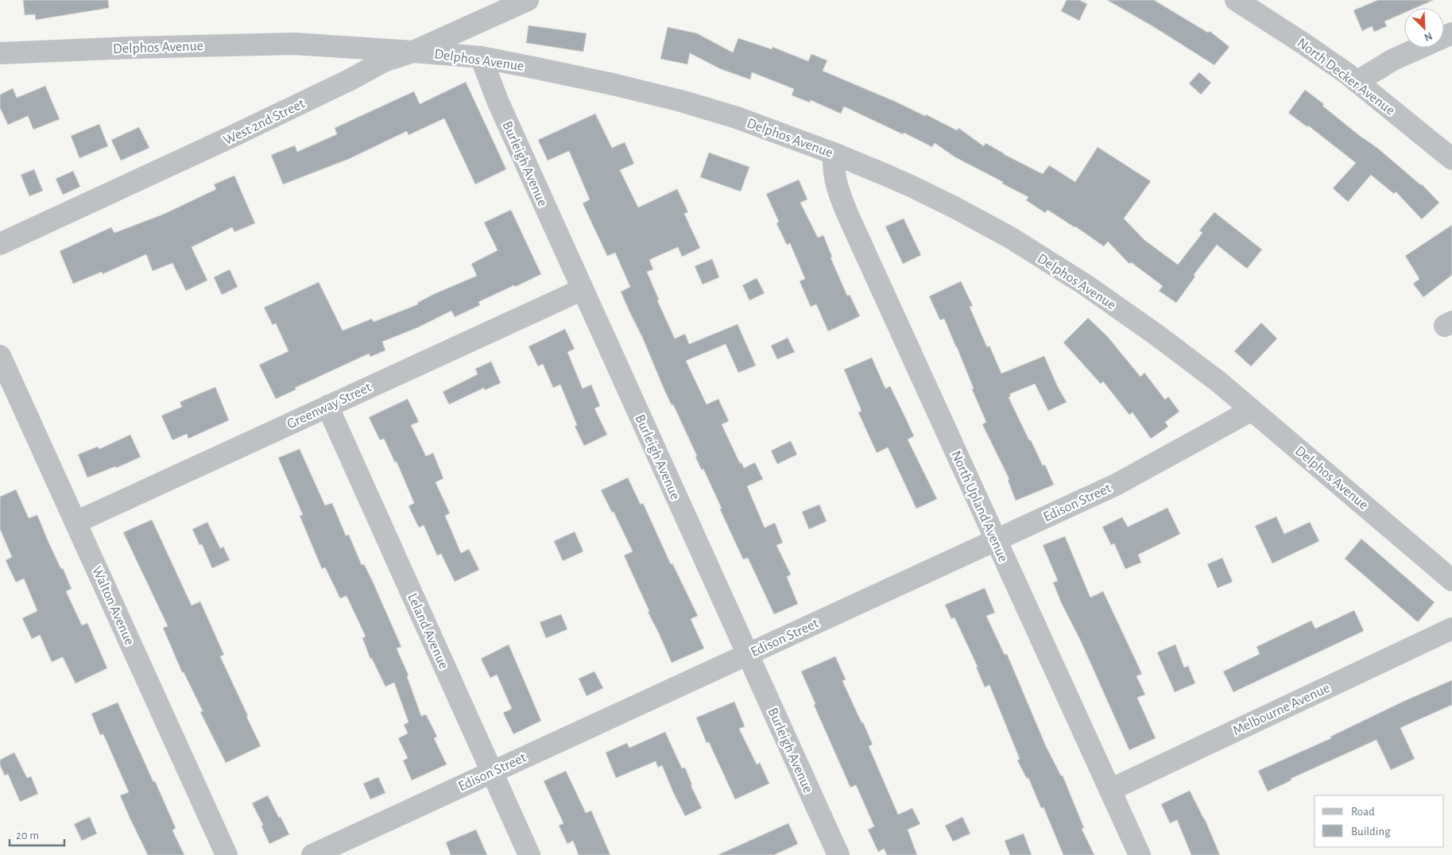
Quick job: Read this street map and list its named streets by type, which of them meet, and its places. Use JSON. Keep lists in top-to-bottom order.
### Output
{
  "streets": {
    "street": [
      "Delphos Avenue",
      "North Decker Avenue",
      "West 2nd Street",
      "Burleigh Avenue",
      "Greenway Street",
      "Edison Street",
      "North Upland Avenue",
      "Walton Avenue",
      "Leland Avenue",
      "Melbourne Avenue"
    ]
  },
  "crossings": [
    ["Delphos Avenue", "West 2nd Street"],
    ["Delphos Avenue", "Burleigh Avenue"],
    ["Delphos Avenue", "Edison Street"],
    ["Delphos Avenue", "North Upland Avenue"],
    ["Burleigh Avenue", "Greenway Street"],
    ["Burleigh Avenue", "Edison Street"],
    ["Greenway Street", "Walton Avenue"],
    ["Greenway Street", "Leland Avenue"],
    ["Edison Street", "North Upland Avenue"],
    ["Edison Street", "Leland Avenue"],
    ["North Upland Avenue", "Melbourne Avenue"]
  ],
  "legend": ["Road", "Building"],
  "scale_bar": "20 m",
  "north": "bottom right"
}
